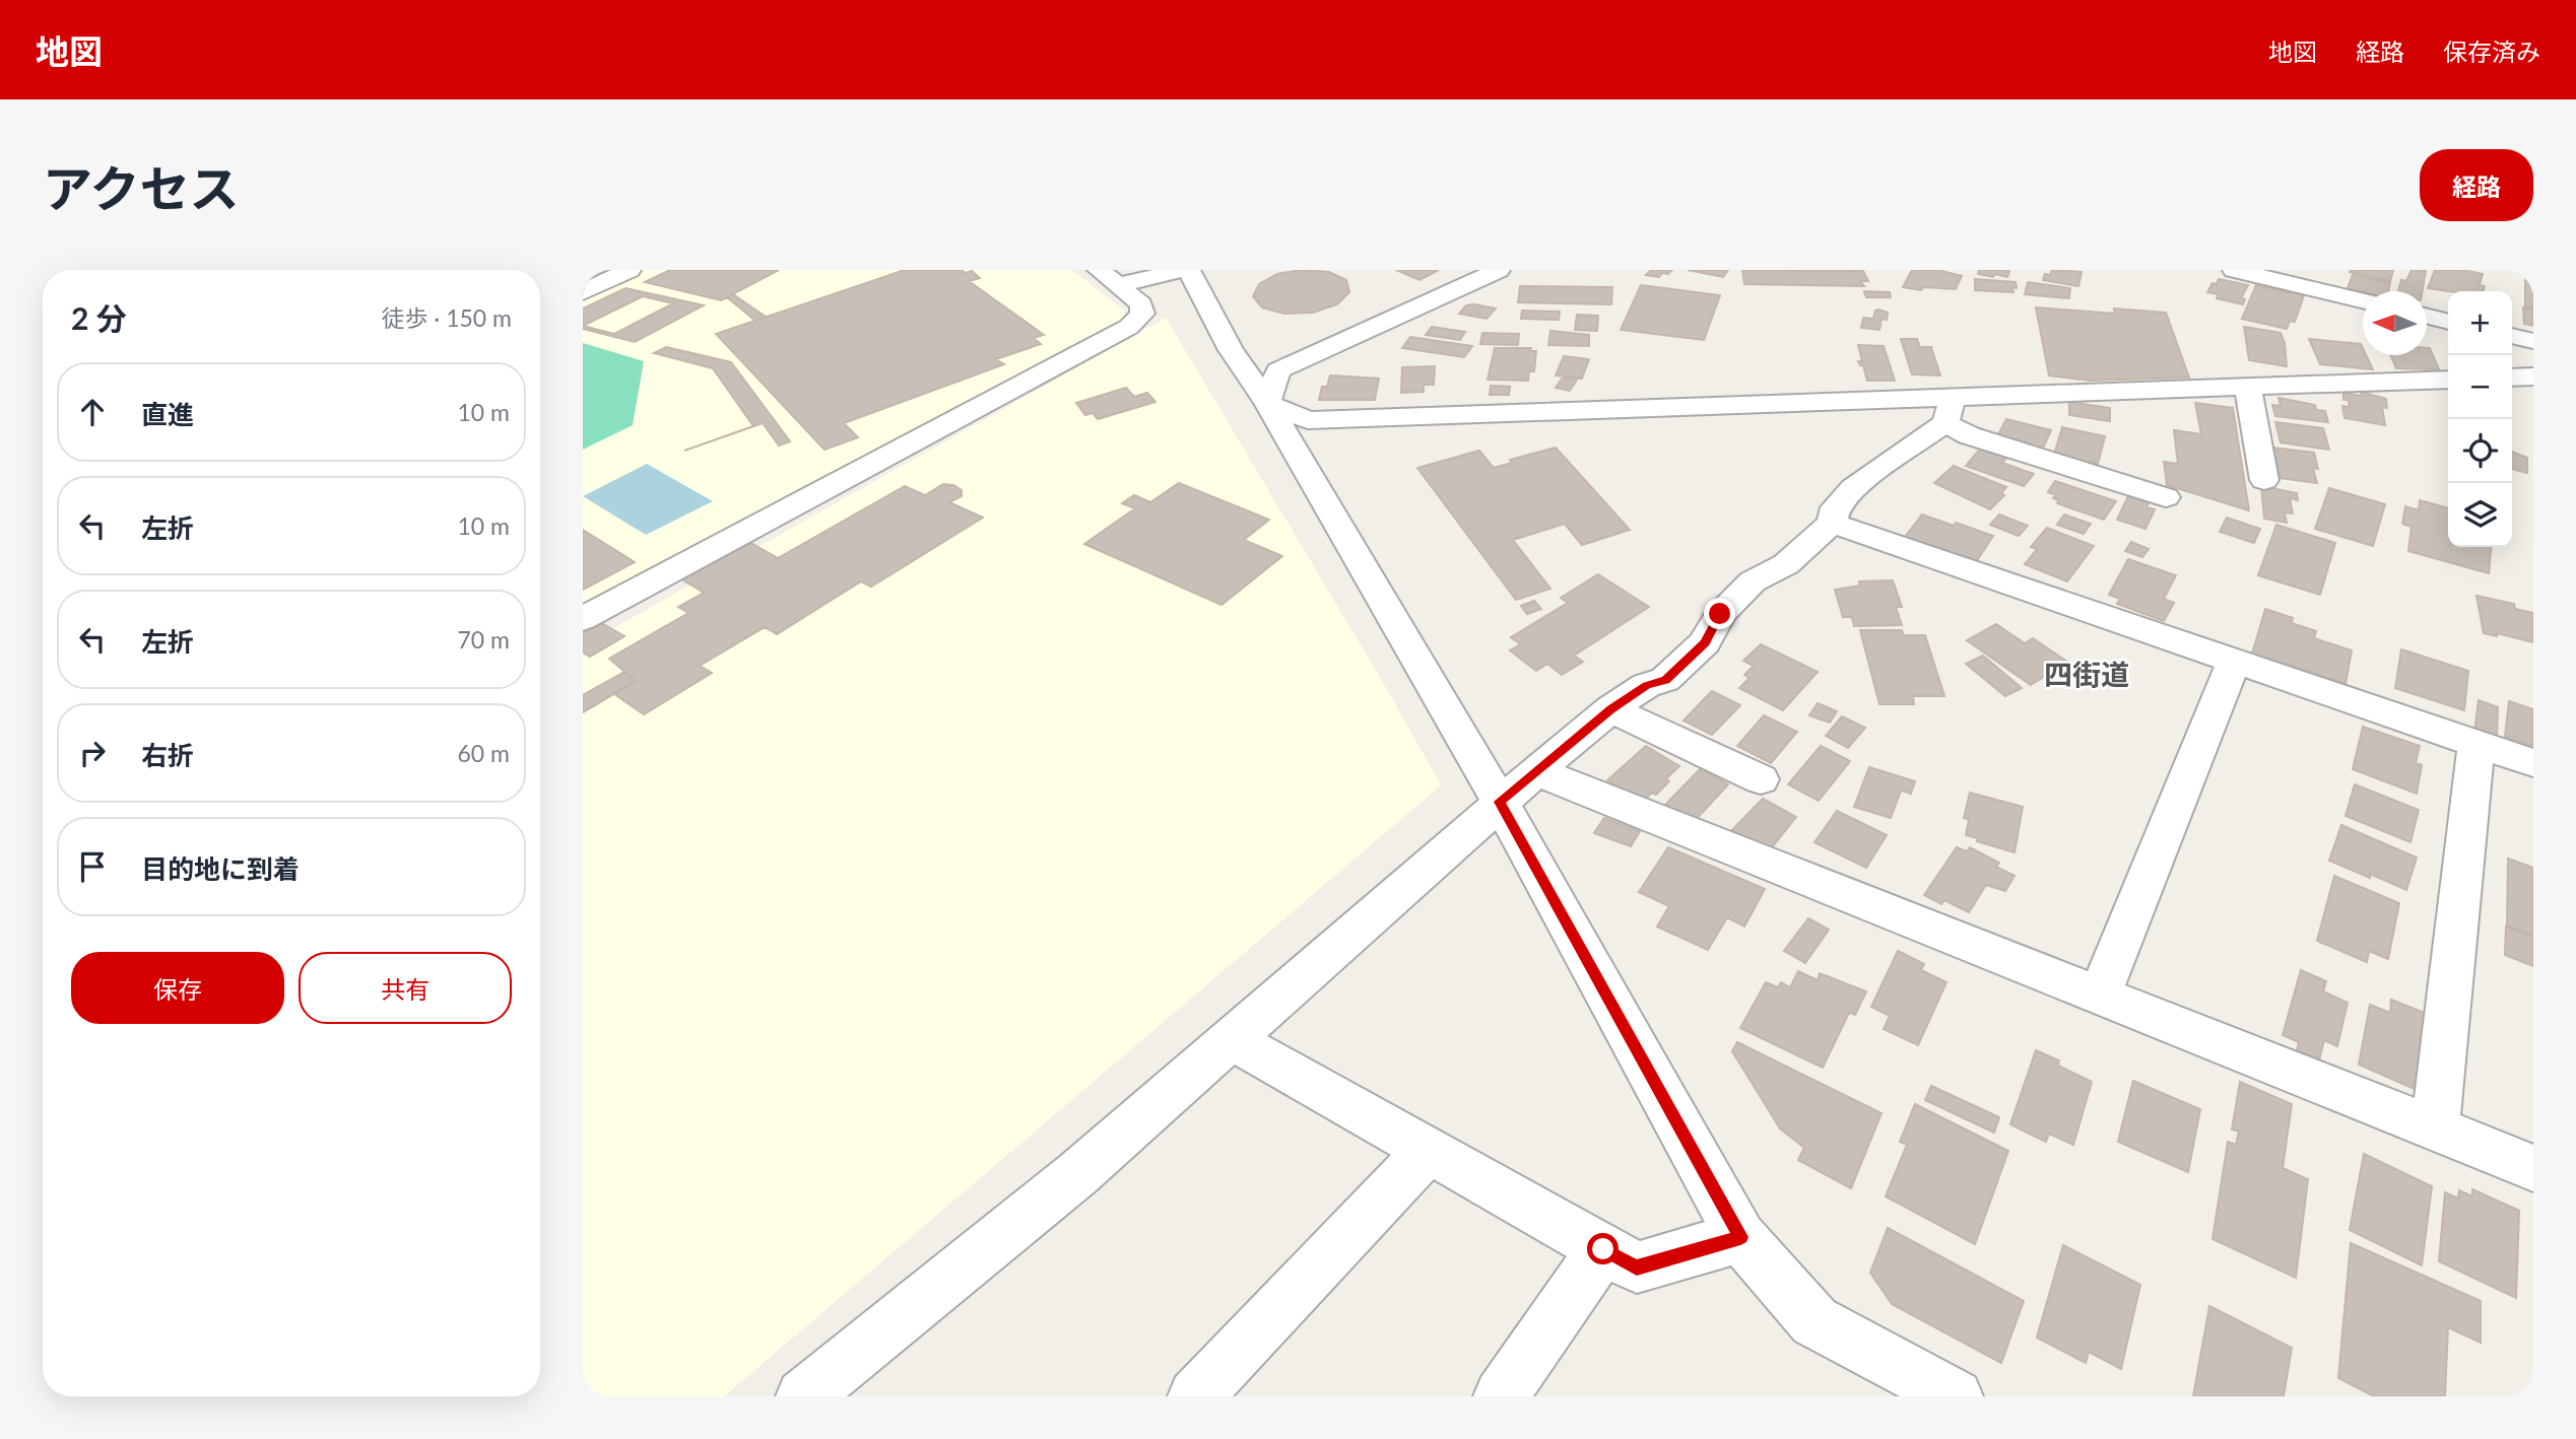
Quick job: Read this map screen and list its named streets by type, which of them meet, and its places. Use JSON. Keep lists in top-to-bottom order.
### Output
{
  "districts": ["四街道"],
  "north": "left",
  "page": {
    "header": "地図",
    "nav": ["地図", "経路", "保存済み"],
    "title": "アクセス",
    "buttons": [
      "経路",
      ["保存", "共有"]
    ],
    "heading": ["2 分", "徒歩 · 150 m"],
    "map_buttons": ["+", "−"],
    "list": [
      ["直進", "10 m"],
      ["左折", "10 m"],
      ["左折", "70 m"],
      ["右折", "60 m"],
      "目的地に到着"
    ]
  }
}
